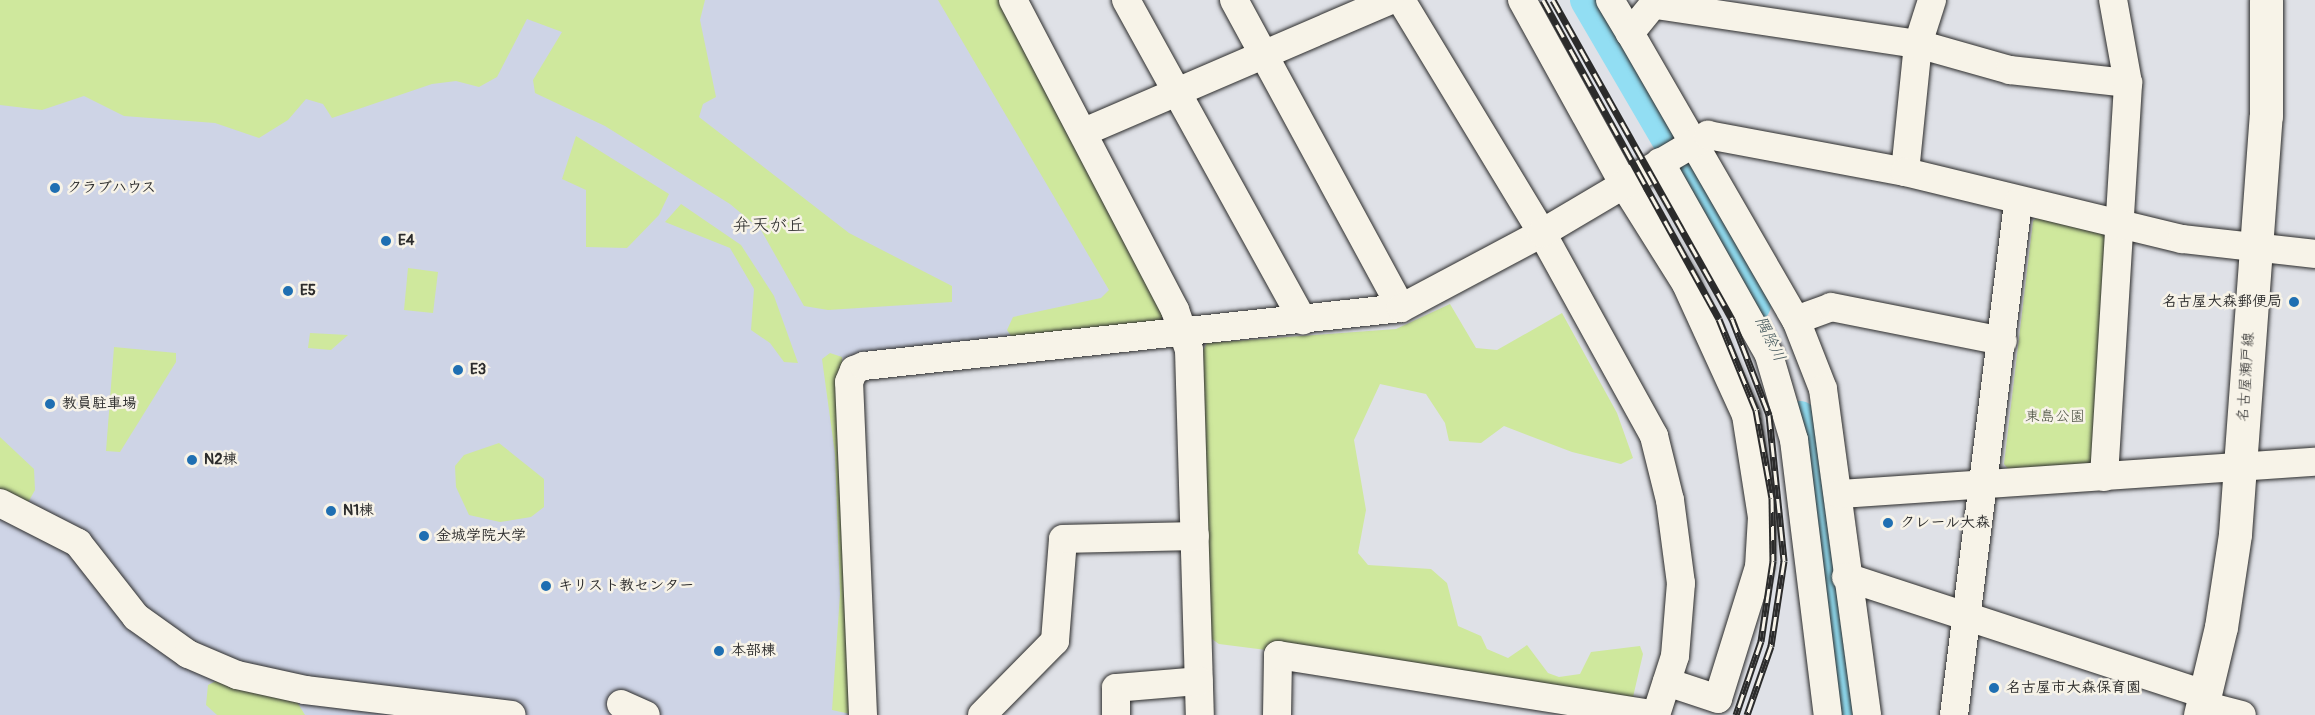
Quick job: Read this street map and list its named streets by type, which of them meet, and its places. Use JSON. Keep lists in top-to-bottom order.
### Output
{
  "streets": {
    "main road": ["名古屋瀬戸線"]
  },
  "districts": ["弁天が丘"],
  "water": ["隅除川"],
  "parks": ["東島公園"],
  "places": [
    "クラブハウス",
    "E4",
    "E5",
    "名古屋大森郵便局",
    "E3",
    "教員駐車場",
    "N2棟",
    "N1棟",
    "クレール大森",
    "金城学院大学",
    "キリスト教センター",
    "本部棟",
    "名古屋市大森保育園"
  ]
}
